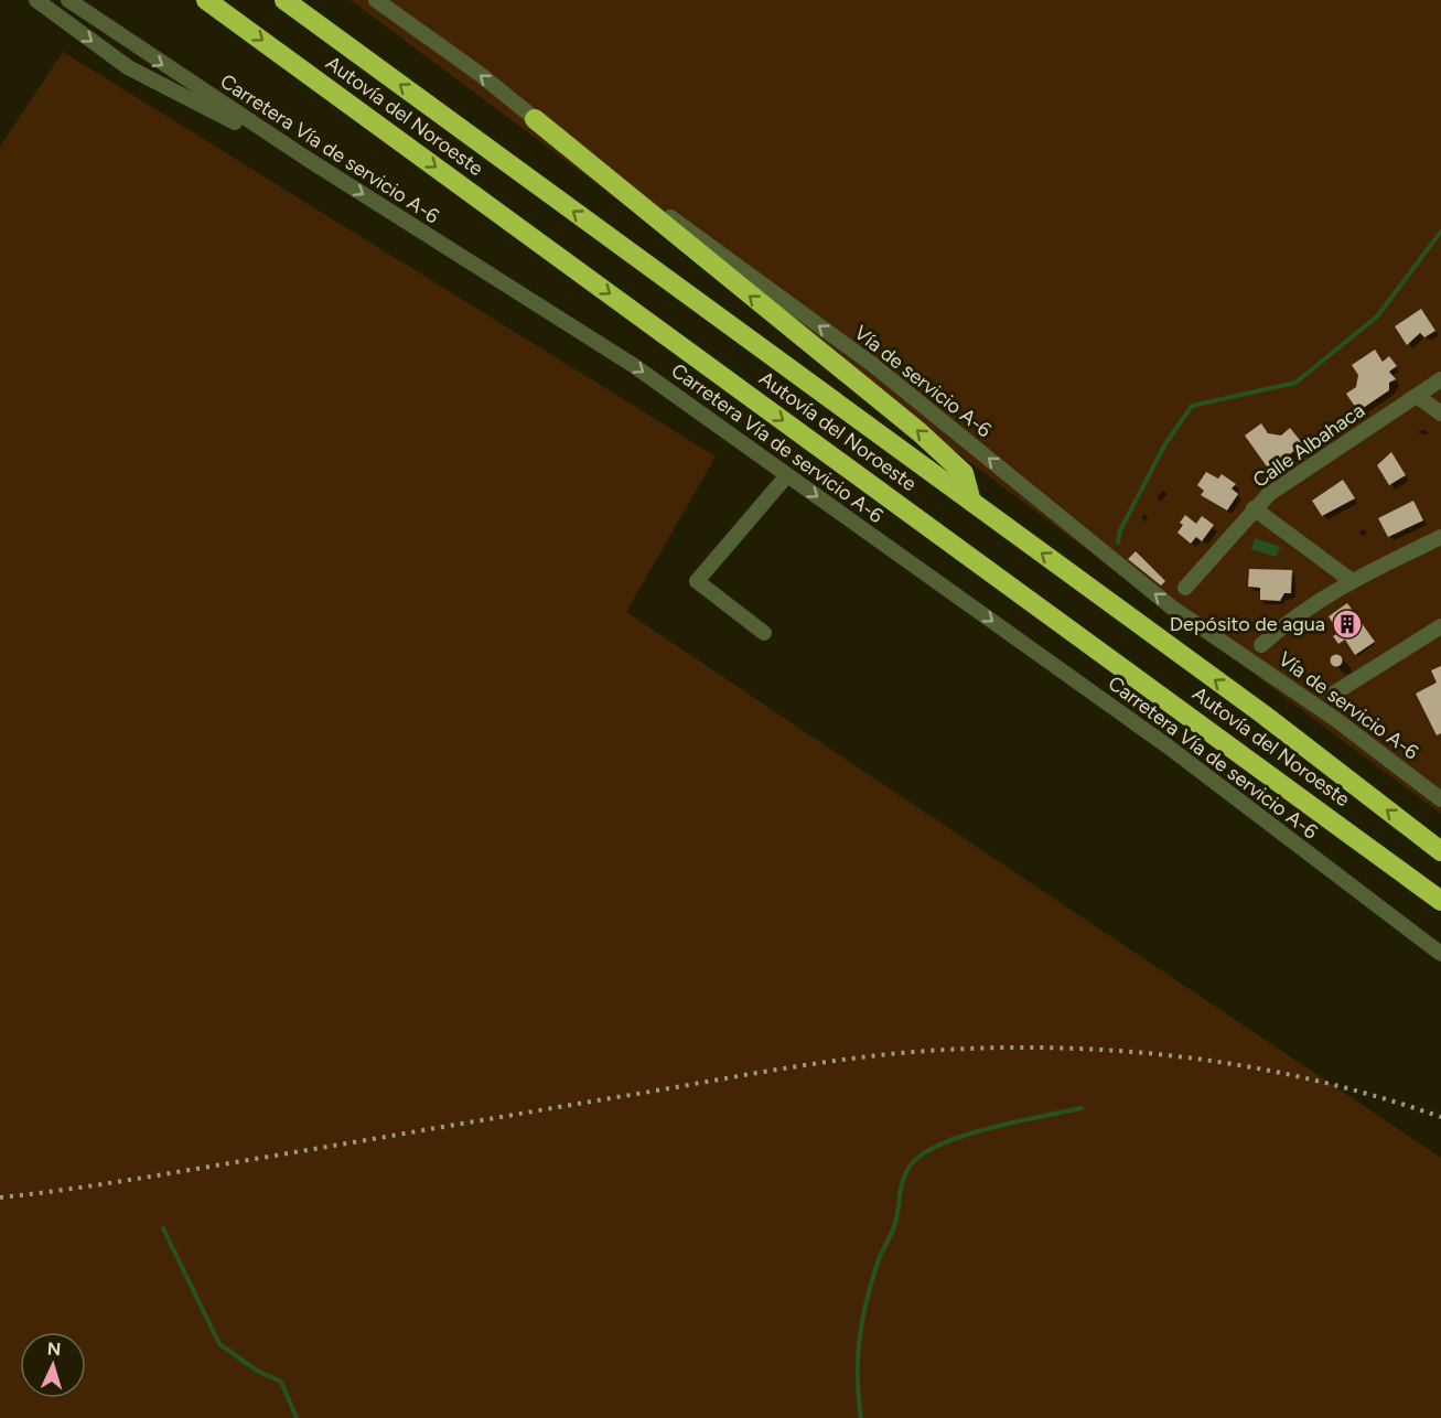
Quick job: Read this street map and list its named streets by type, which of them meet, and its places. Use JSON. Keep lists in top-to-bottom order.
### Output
{
  "streets": {
    "highway": ["Autovía del Noroeste"],
    "street": ["Carretera Vía de servicio A-6", "Vía de servicio A-6", "Calle Albahaca"]
  },
  "one_way": ["Carretera Vía de servicio A-6", "Vía de servicio A-6"],
  "places": {
    "building": ["Depósito de agua"]
  },
  "north": "top"
}
